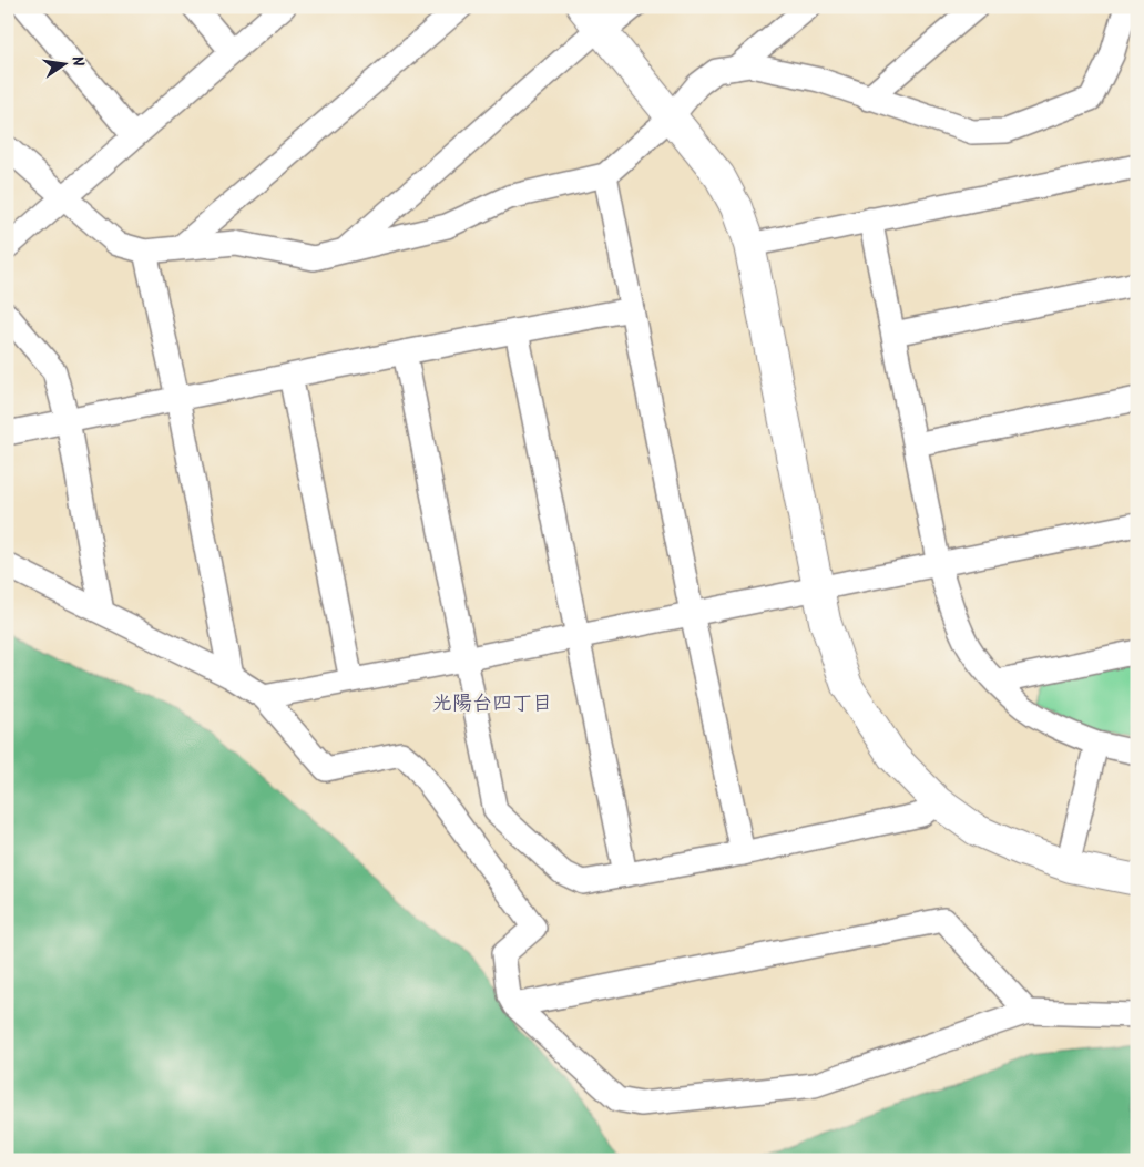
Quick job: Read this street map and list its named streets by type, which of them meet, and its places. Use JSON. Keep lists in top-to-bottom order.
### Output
{
  "districts": ["光陽台四丁目"],
  "north": "right"
}
